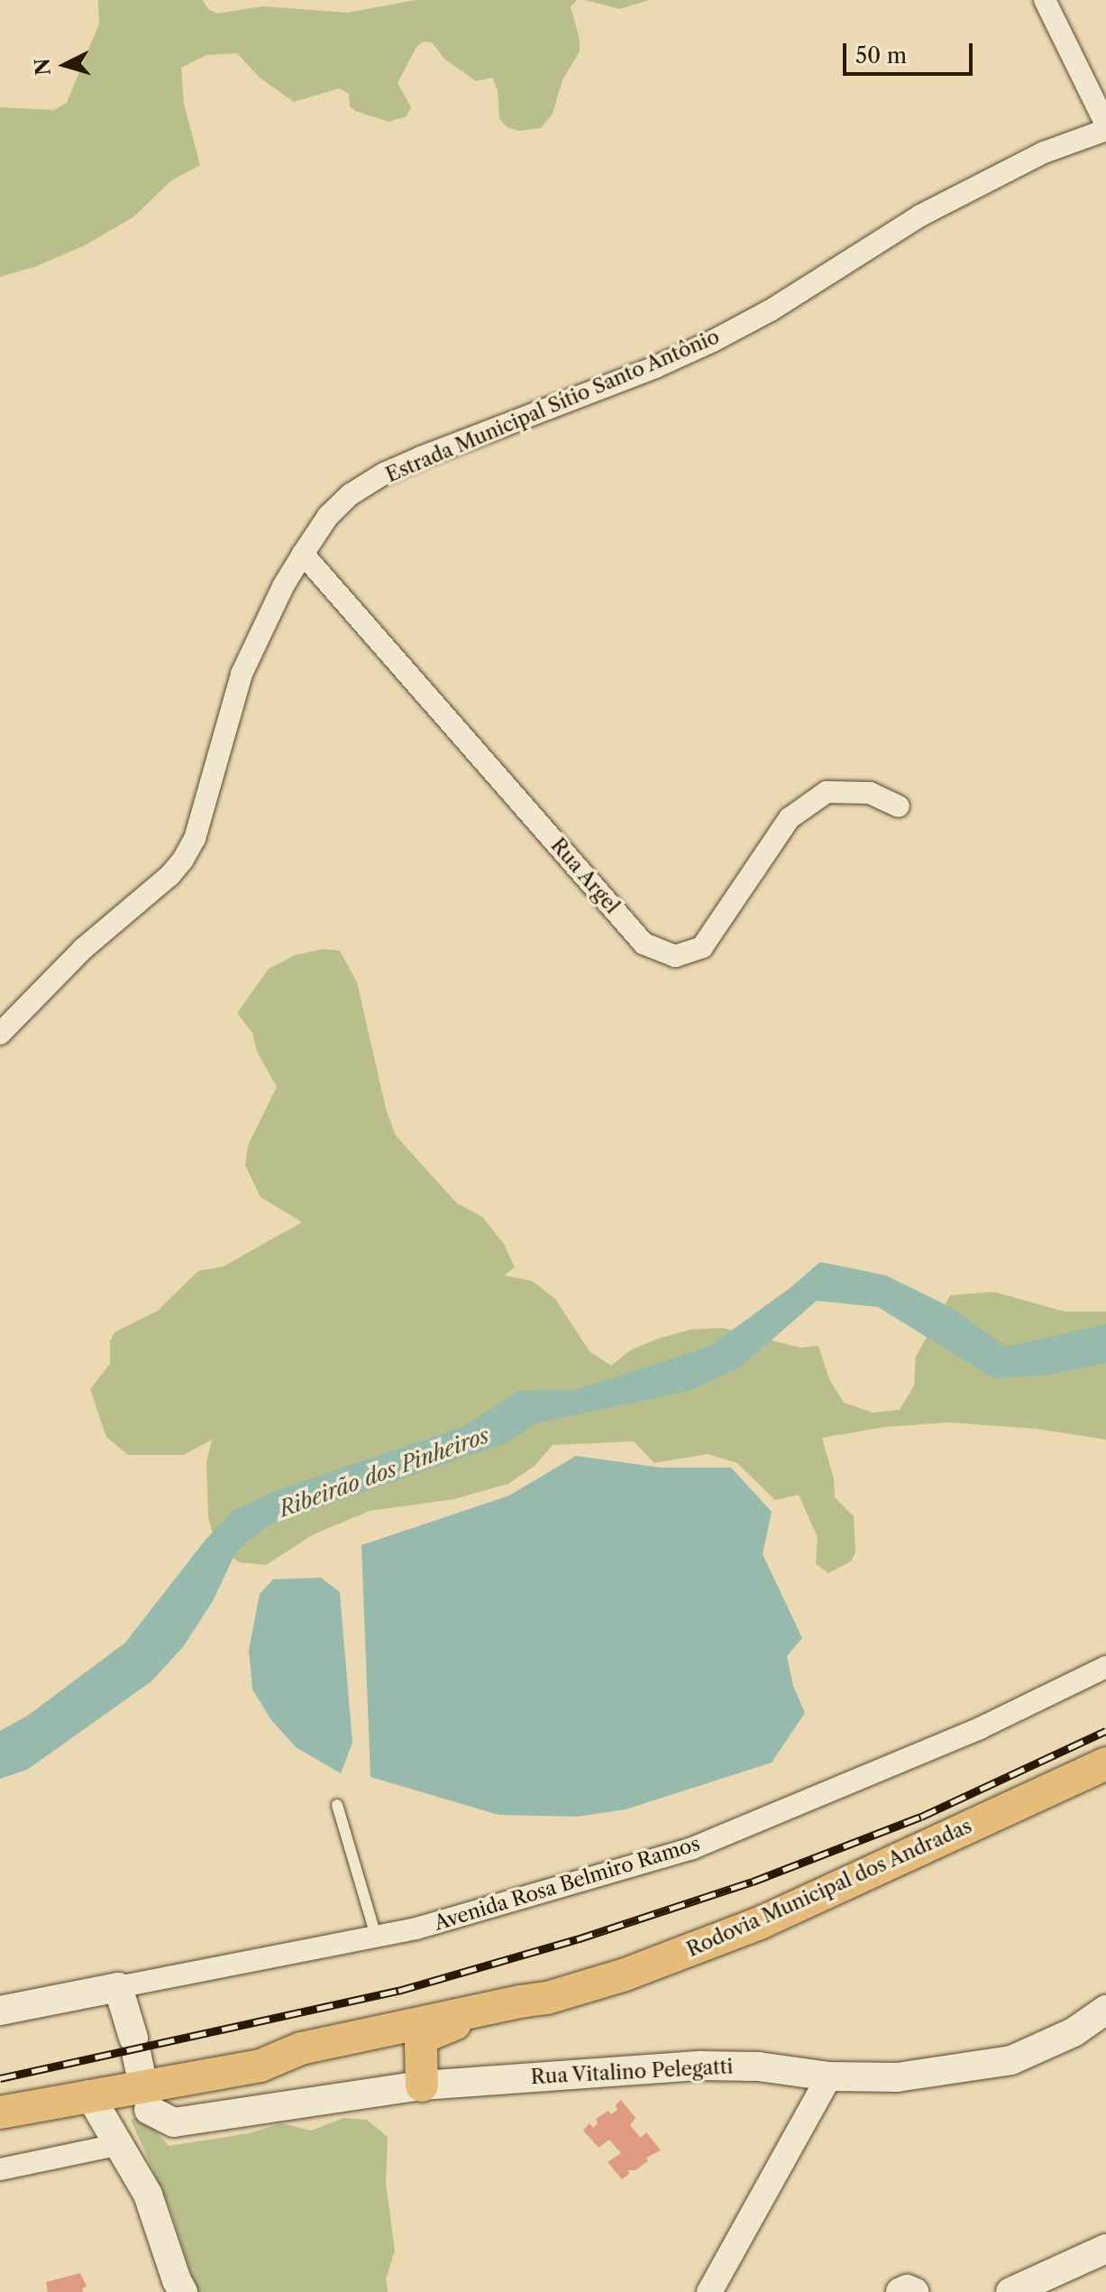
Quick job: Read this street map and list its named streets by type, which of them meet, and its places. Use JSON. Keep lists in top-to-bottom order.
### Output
{
  "streets": {
    "main road": ["Avenida Rosa Belmiro Ramos", "Rodovia Municipal dos Andradas", "Rua Vitalino Pelegatti"],
    "street": ["Estrada Municipal Sítio Santo Antônio", "Rua Argel"]
  },
  "crossings": [
    ["Estrada Municipal Sítio Santo Antônio", "Rua Argel"]
  ],
  "water": ["Ribeirão dos Pinheiros"],
  "scale_bar": "50 m",
  "north": "left"
}
